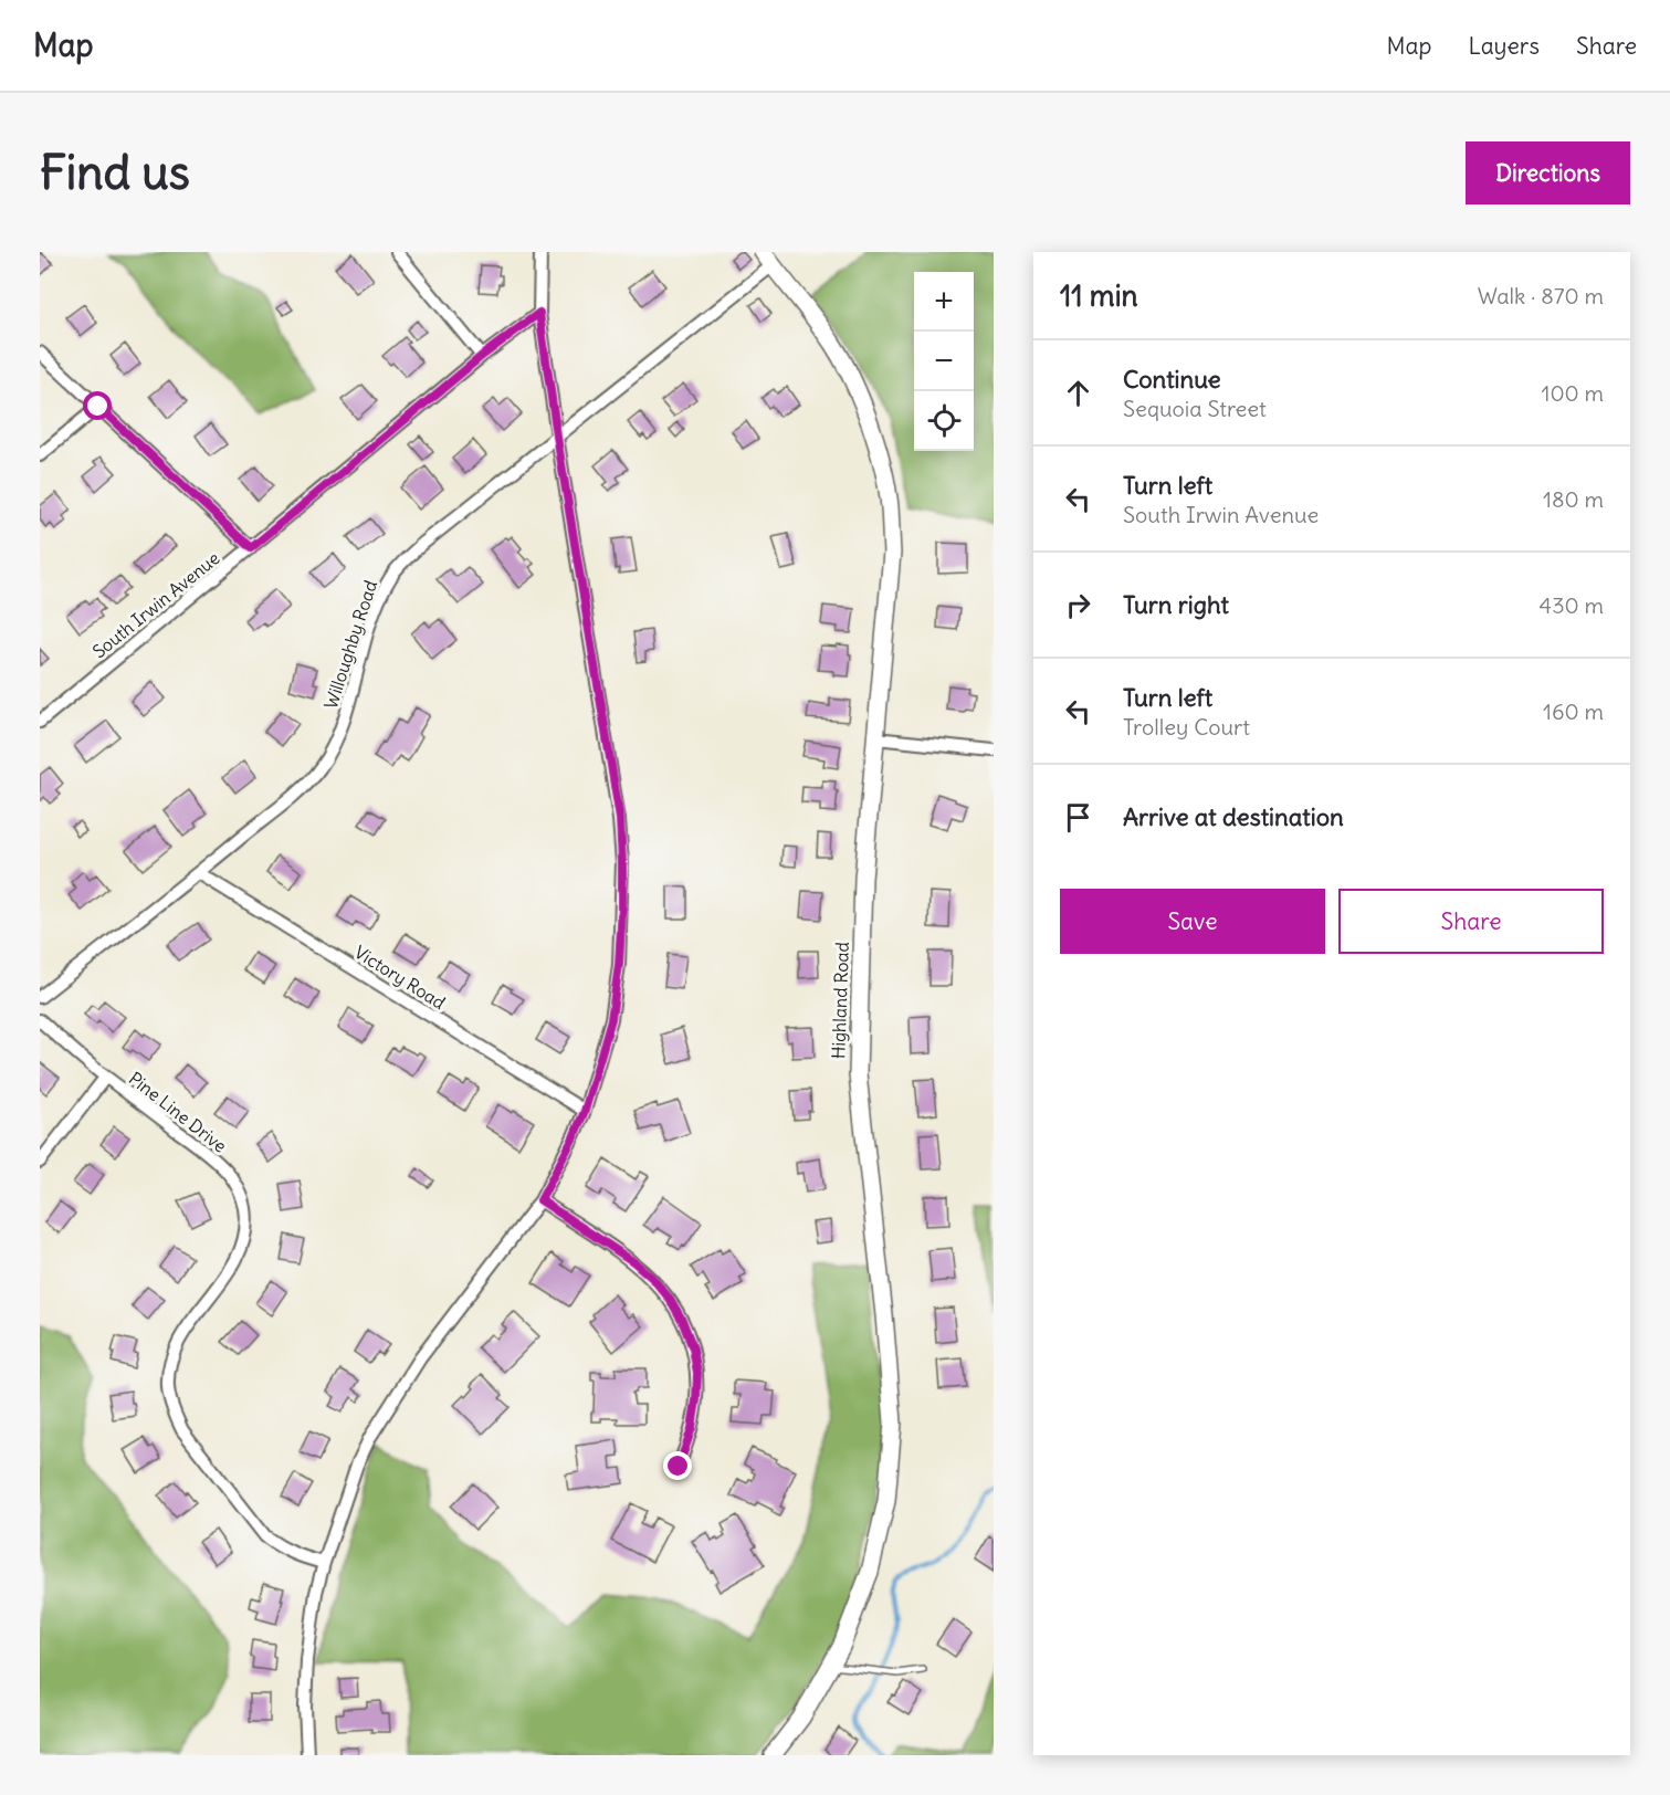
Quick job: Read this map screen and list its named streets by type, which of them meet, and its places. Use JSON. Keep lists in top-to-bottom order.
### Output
{
  "streets": {
    "street": [
      "South Irwin Avenue",
      "Willoughby Road",
      "Victory Road",
      "Highland Road",
      "Pine Line Drive"
    ]
  },
  "crossings": [
    ["Willoughby Road", "Victory Road"],
    ["Willoughby Road", "Highland Road"]
  ],
  "page": {
    "header": "Map",
    "nav": ["Map", "Layers", "Share"],
    "buttons": [
      "Directions",
      ["Save", "Share"]
    ],
    "title": "Find us",
    "heading": ["11 min", "Walk · 870 m"],
    "map_buttons": ["+", "−"],
    "list": [
      ["Continue", "Sequoia Street", "100 m"],
      ["Turn left", "South Irwin Avenue", "180 m"],
      ["Turn right", "430 m"],
      ["Turn left", "Trolley Court", "160 m"],
      "Arrive at destination"
    ]
  }
}
